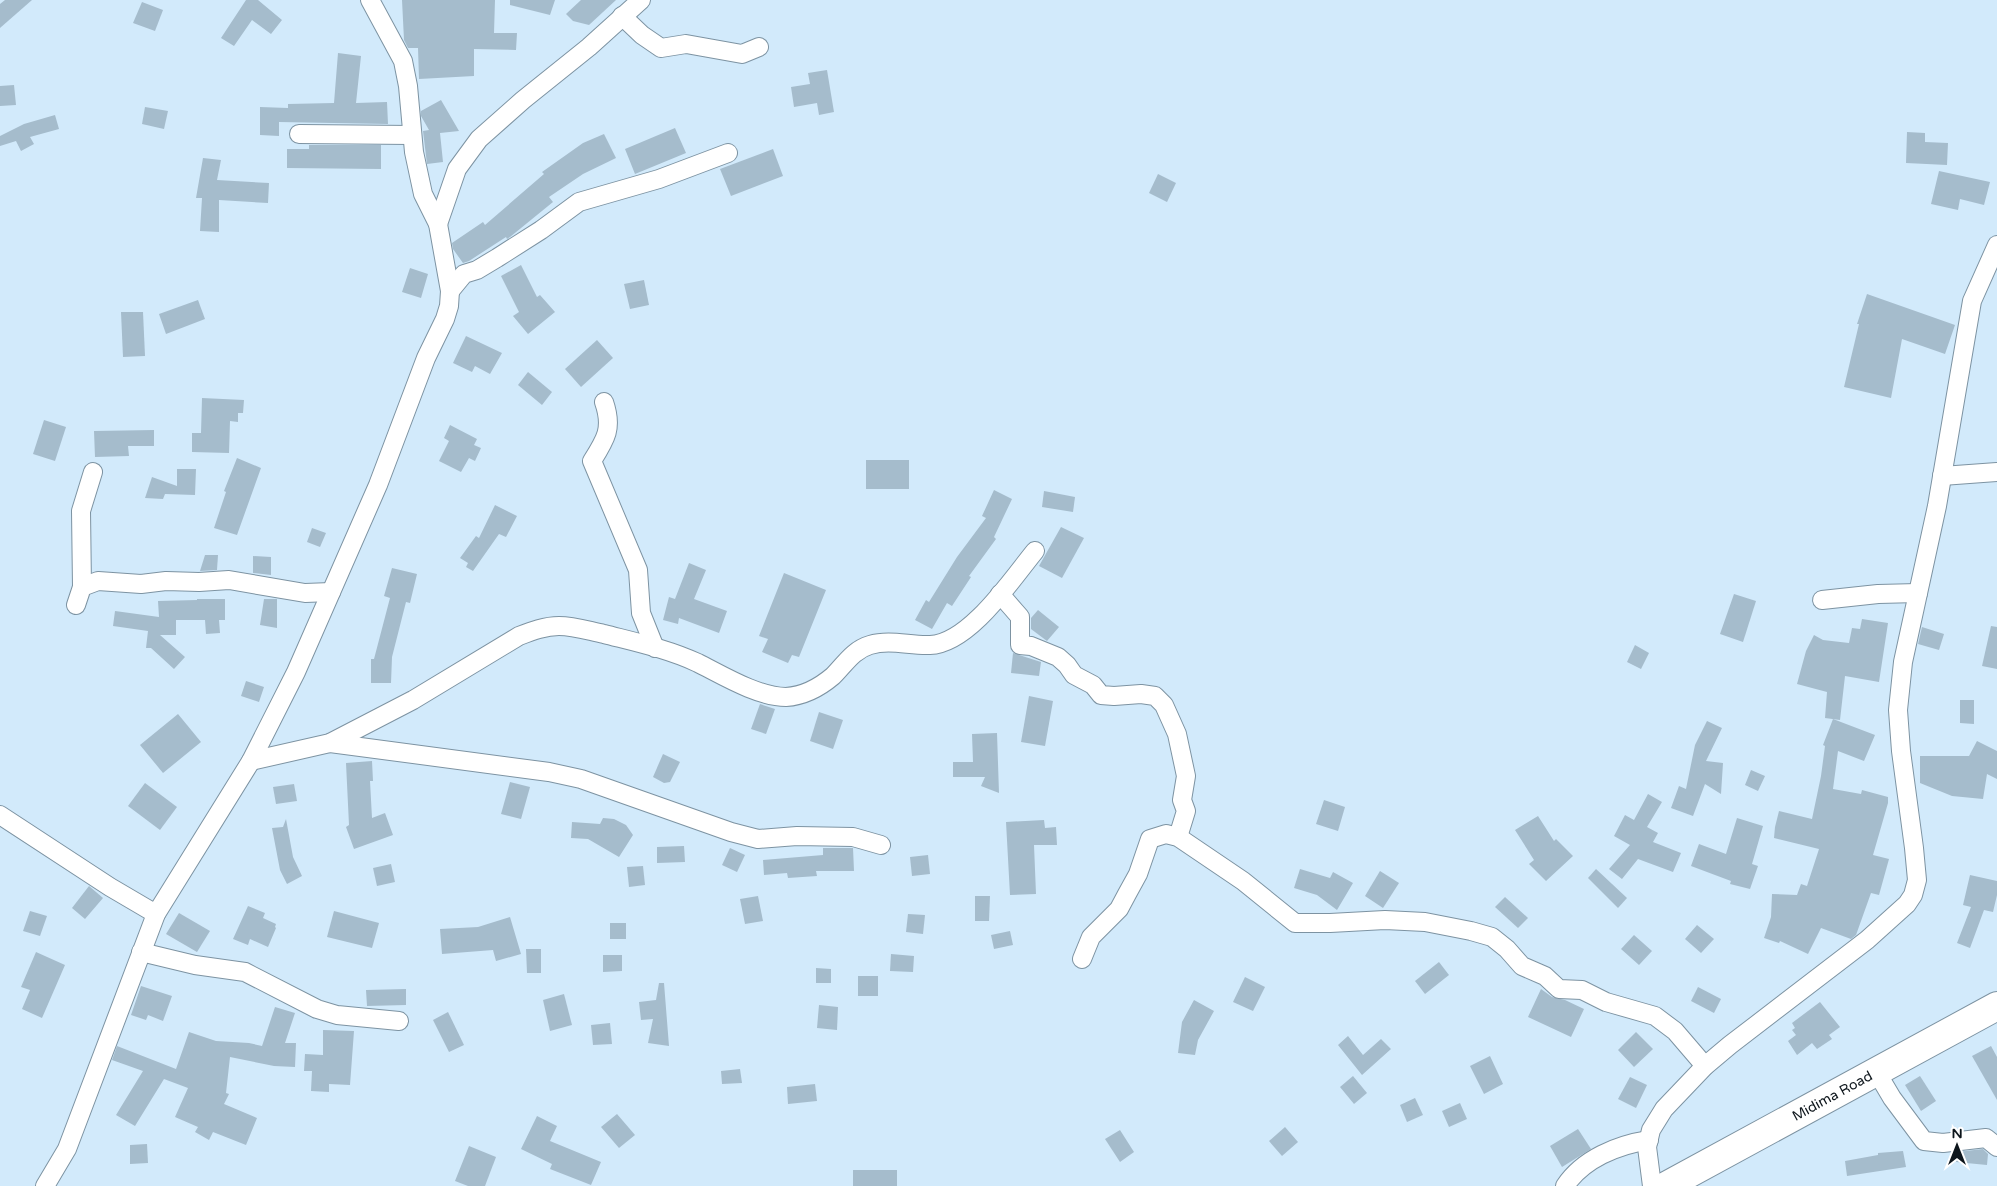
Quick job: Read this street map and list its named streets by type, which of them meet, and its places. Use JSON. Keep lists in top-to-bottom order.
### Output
{
  "streets": {
    "main road": ["Midima Road"]
  },
  "north": "top"
}
